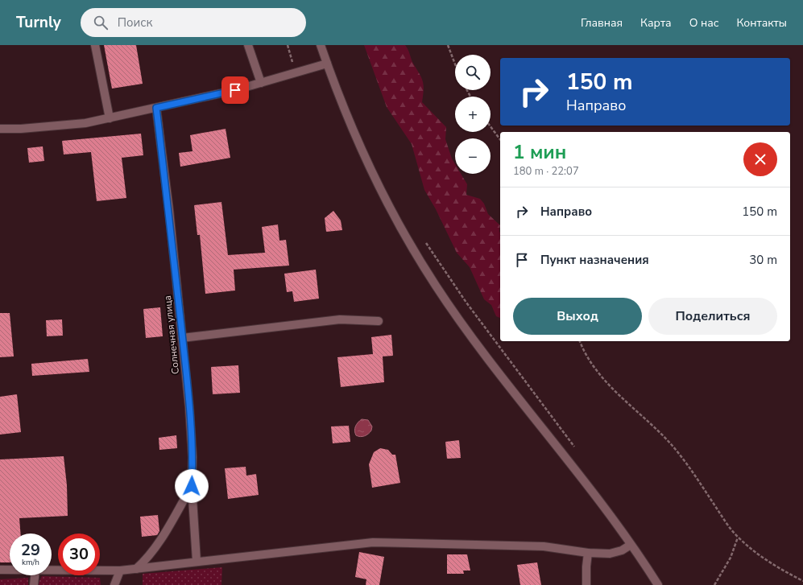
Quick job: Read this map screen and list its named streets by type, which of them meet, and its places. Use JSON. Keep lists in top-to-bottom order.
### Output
{
  "streets": {
    "street": ["Солнечная улица"]
  },
  "page": {
    "header": "Turnly",
    "search": "Поиск",
    "nav": [
      "Главная",
      "Карта",
      "О нас",
      "Контакты"
    ],
    "map_buttons": ["+", "−"],
    "turn": ["150 m", "Направо"],
    "heading": ["1 мин", "180 m · 22:07"],
    "list": [
      {
        "name": "Направо",
        "value": "150 m"
      },
      {
        "name": "Пункт назначения",
        "value": "30 m"
      }
    ],
    "buttons": ["Выход", "Поделиться"],
    "speed": "29 km/h",
    "limit": "30"
  }
}
